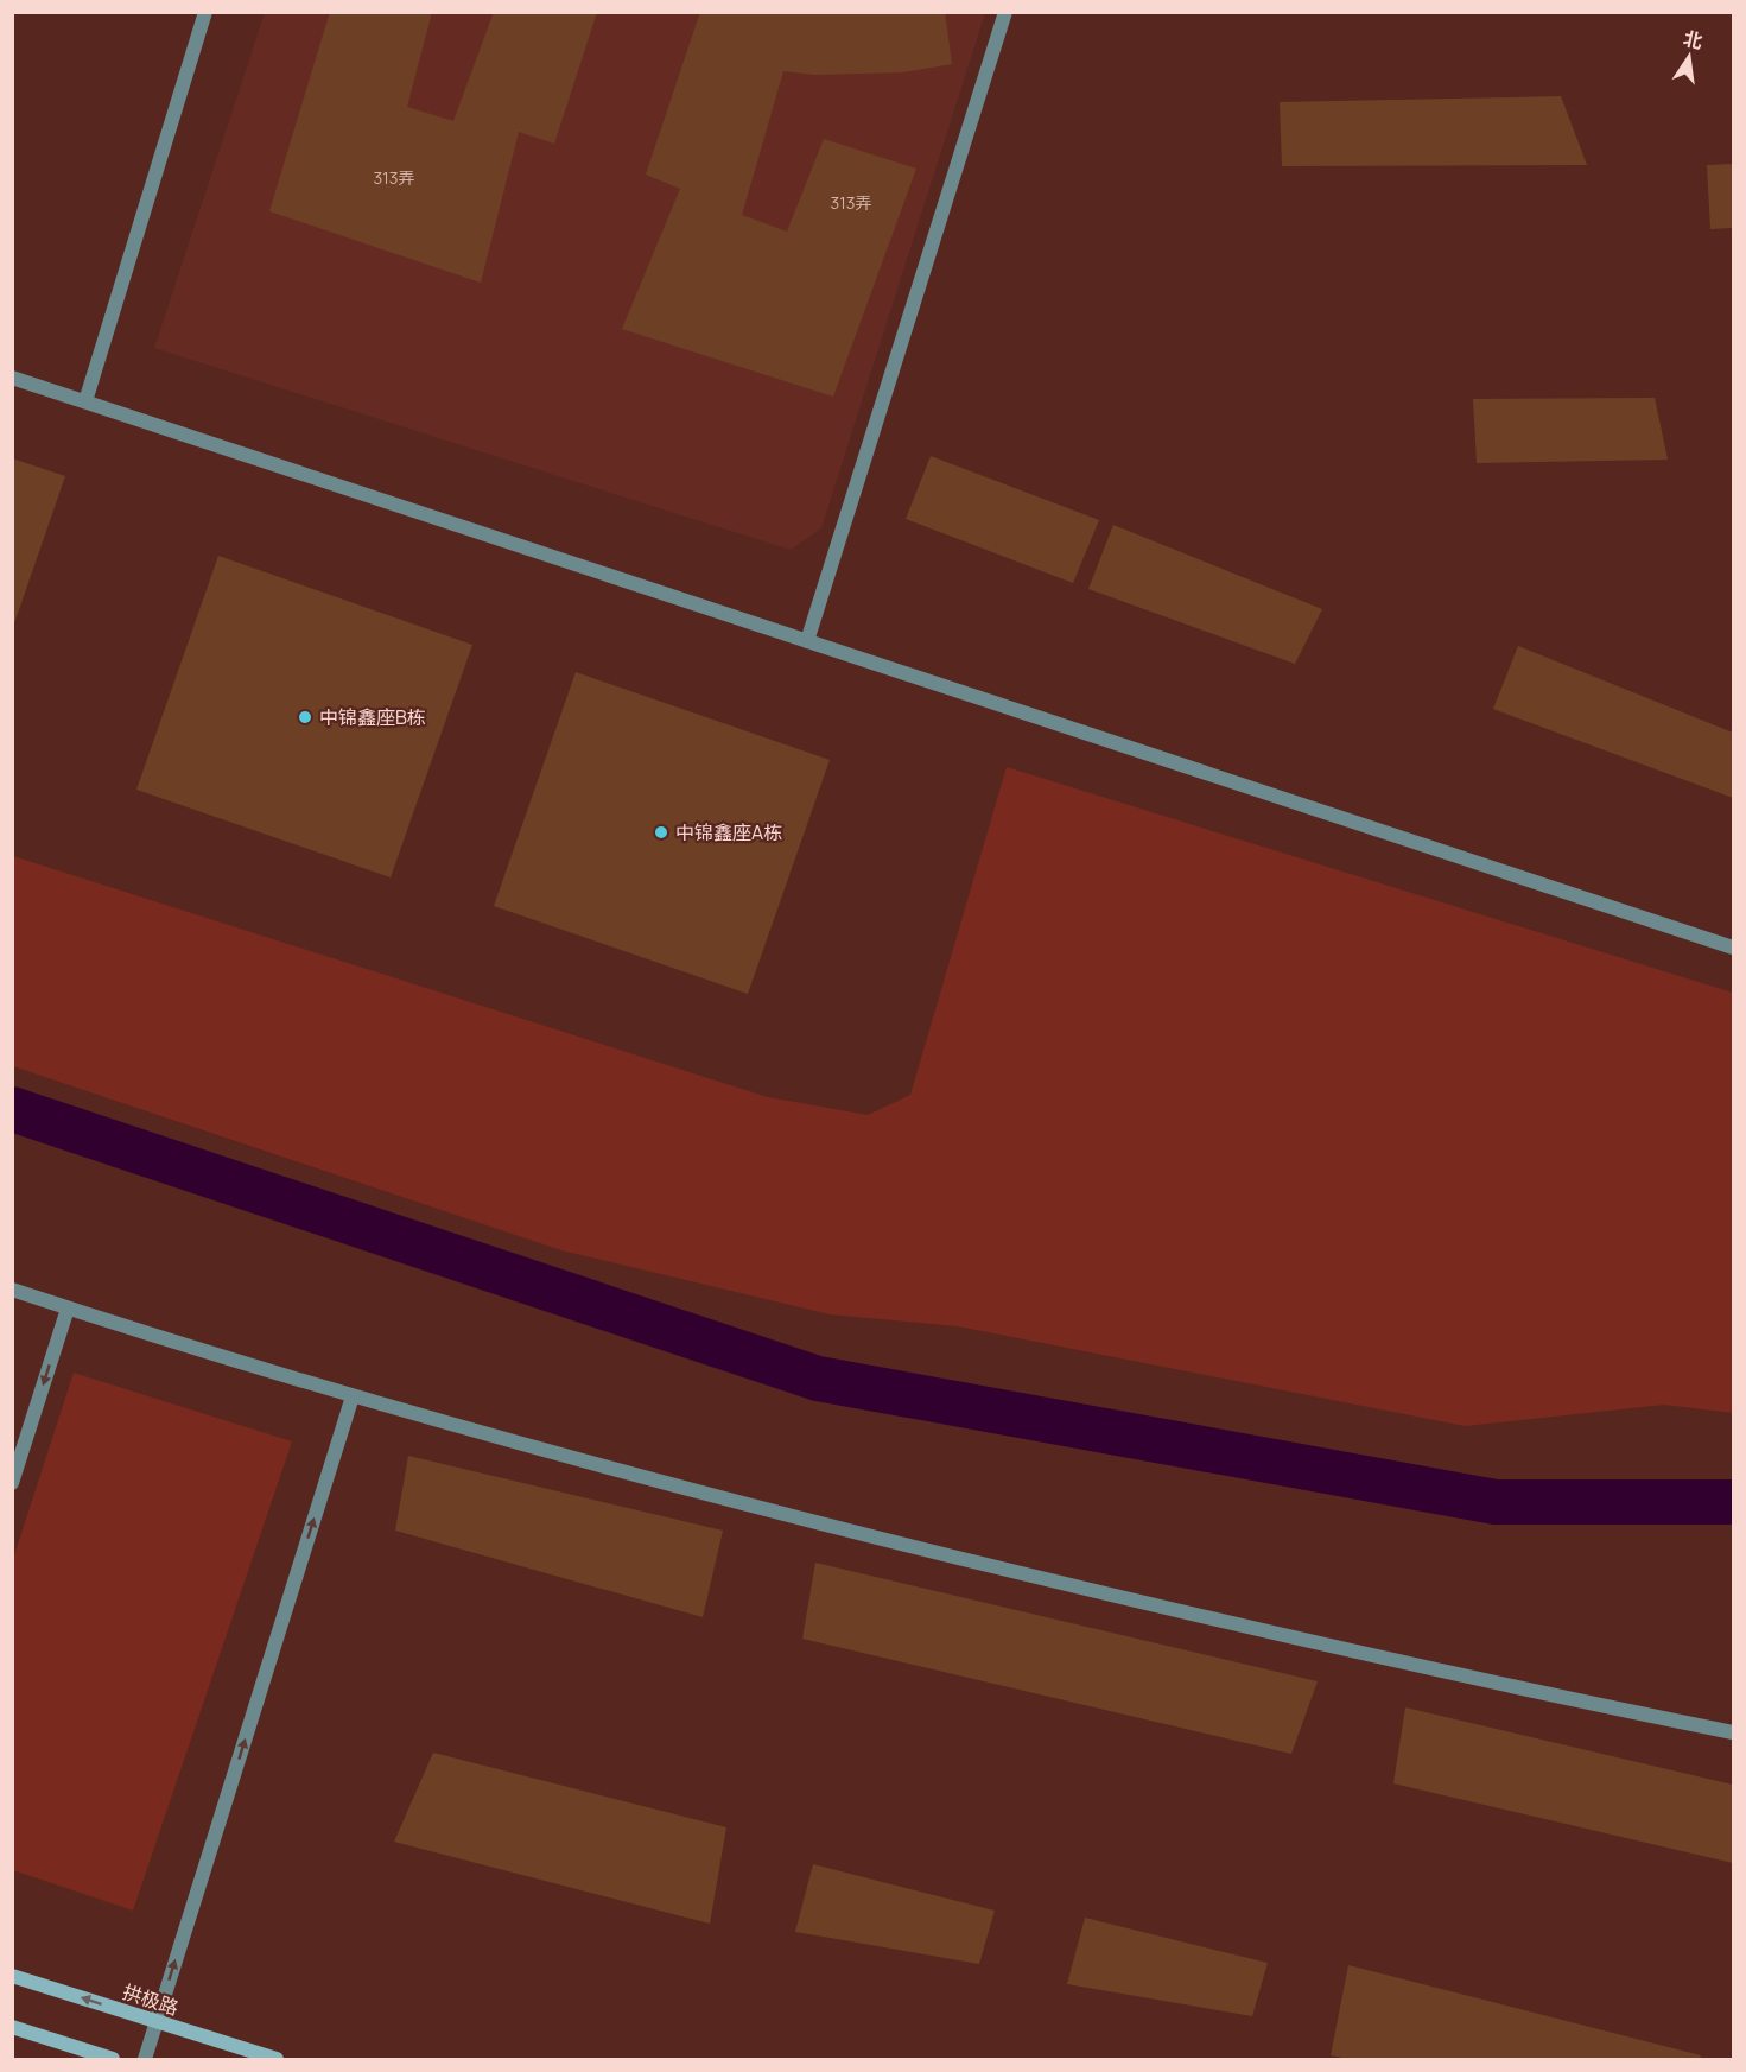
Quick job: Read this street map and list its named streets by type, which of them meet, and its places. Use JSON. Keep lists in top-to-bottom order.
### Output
{
  "streets": {
    "main road": ["拱极路"]
  },
  "places": ["中锦鑫座B栋", "中锦鑫座A栋"],
  "house_numbers": ["313弄", "313弄"],
  "north": "top"
}
